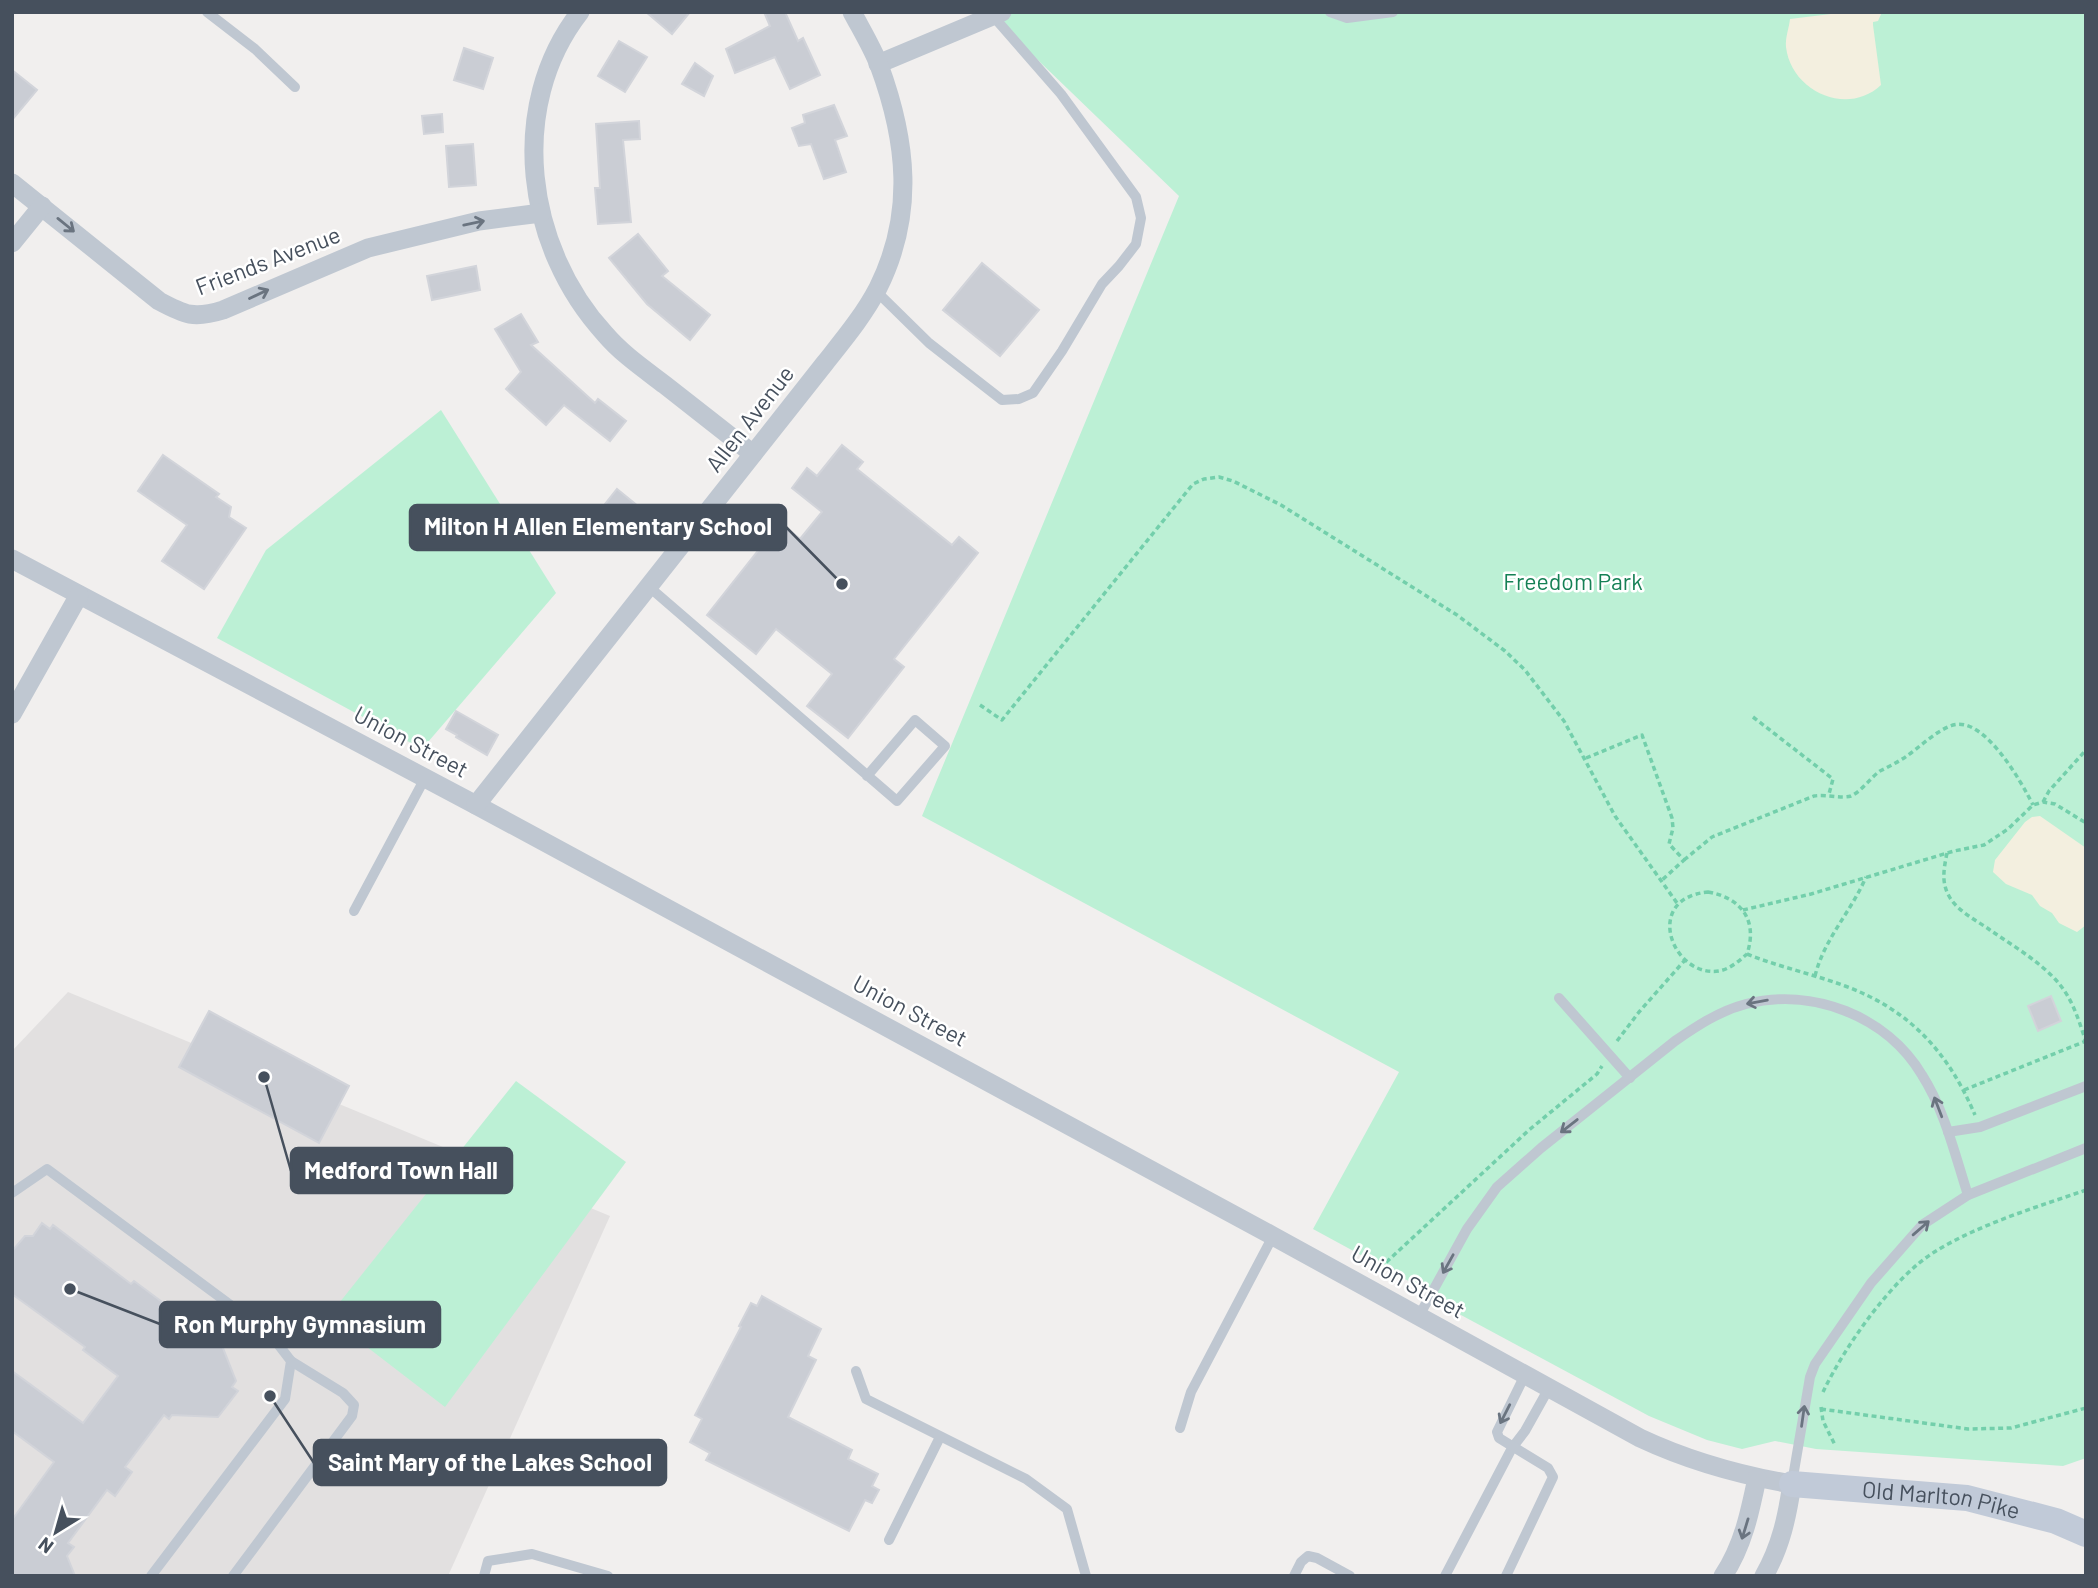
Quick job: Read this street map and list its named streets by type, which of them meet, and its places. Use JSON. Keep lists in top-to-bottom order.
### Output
{
  "streets": {
    "street": [
      "Friends Avenue",
      "Allen Avenue",
      "Union Street",
      "Old Marlton Pike"
    ]
  },
  "crossings": [
    ["Allen Avenue", "Union Street"],
    ["Union Street", "Old Marlton Pike"]
  ],
  "one_way": ["Friends Avenue"],
  "parks": ["Freedom Park"],
  "places": [
    "Milton H Allen Elementary School",
    "Medford Town Hall",
    "Ron Murphy Gymnasium",
    "Saint Mary of the Lakes School"
  ],
  "north": "bottom left"
}
